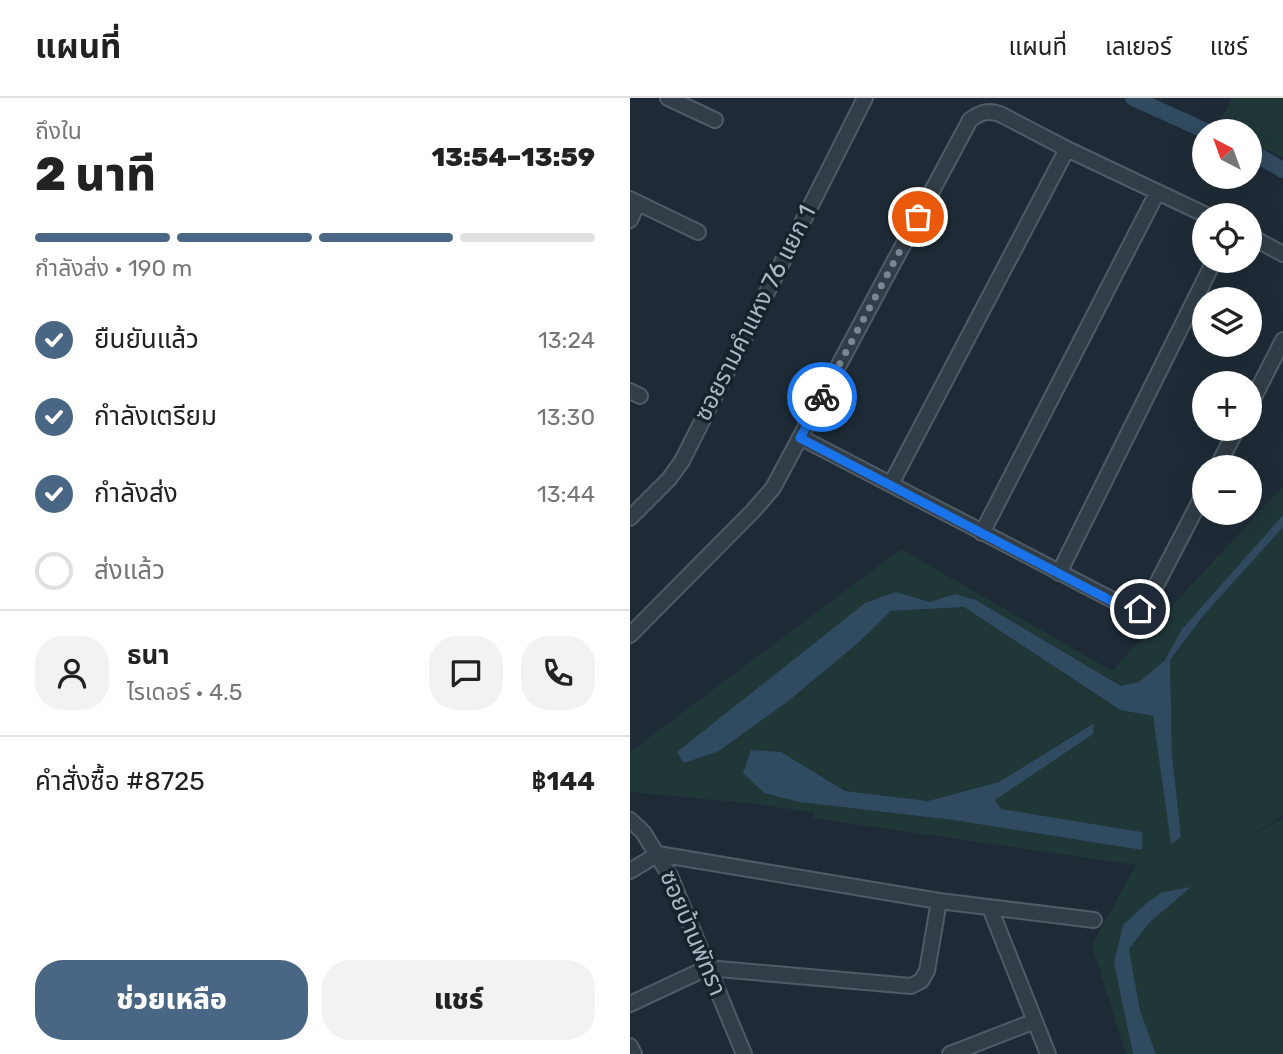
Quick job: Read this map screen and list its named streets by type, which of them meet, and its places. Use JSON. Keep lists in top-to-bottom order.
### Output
{
  "streets": {
    "street": ["ซอยรามคำแหง 76 แยก 1", "ซอยบ้านพัทรา"]
  },
  "north": "top left",
  "page": {
    "header": "แผนที่",
    "nav": ["แผนที่", "เลเยอร์", "แชร์"],
    "heading": ["2 นาที", "ถึงใน", "13:54–13:59"],
    "panel": [
      "ธนา",
      "ไรเดอร์ · 4.5",
      "คำสั่งซื้อ #8725",
      "฿144"
    ],
    "map_buttons": ["+", "−"],
    "bar": "กำลังส่ง · 190 m",
    "list": [
      ["ยืนยันแล้ว", "13:24"],
      ["กำลังเตรียม", "13:30"],
      ["กำลังส่ง", "13:44"],
      "ส่งแล้ว"
    ],
    "buttons": ["ช่วยเหลือ", "แชร์"]
  }
}
